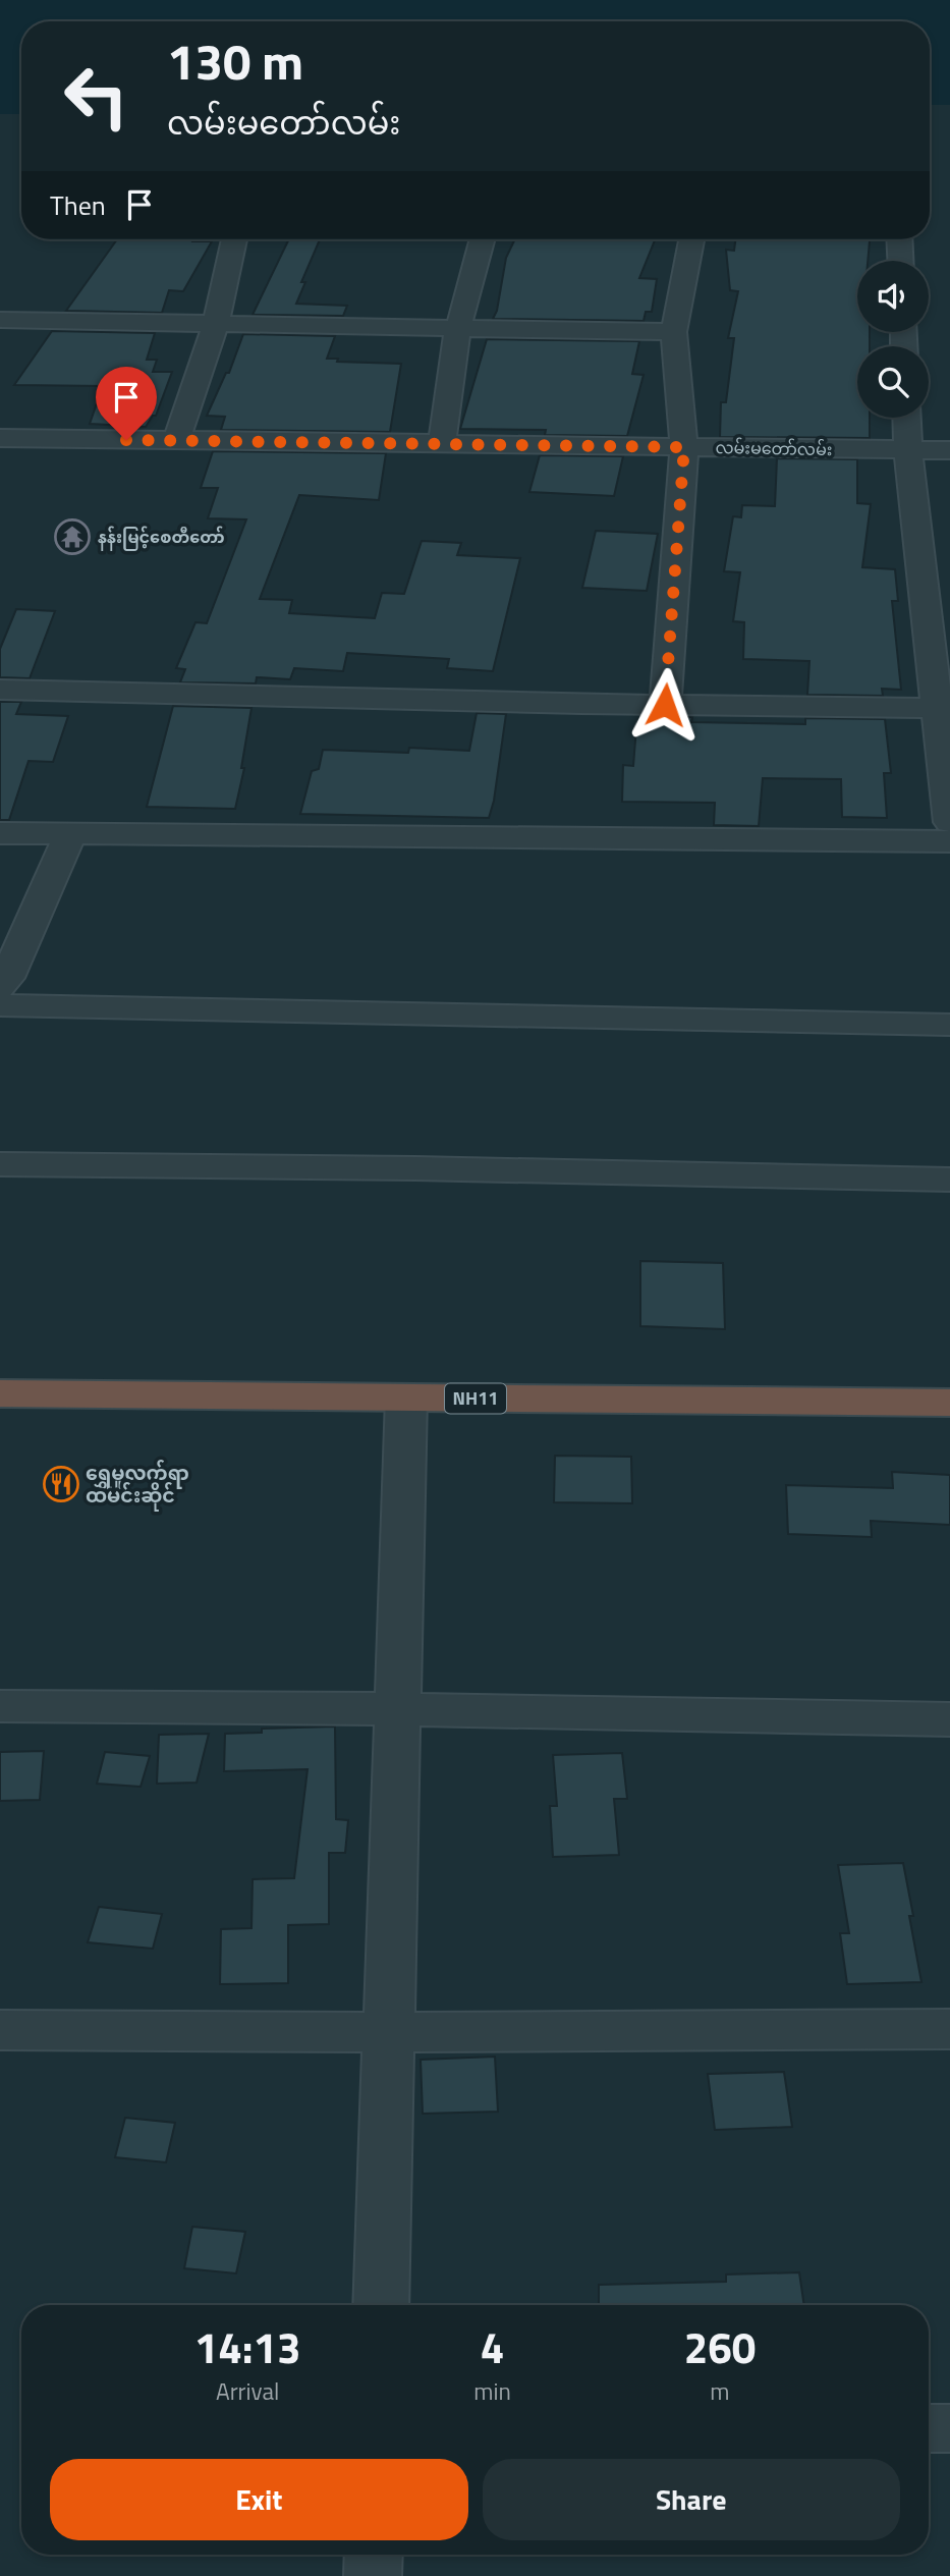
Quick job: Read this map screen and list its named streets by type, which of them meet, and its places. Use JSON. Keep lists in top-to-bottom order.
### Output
{
  "streets": {
    "highway": ["NH11"],
    "street": ["လမ်းမတော်လမ်း"]
  },
  "places": {
    "temple": ["နန်းမြင့်စေတီတော်"],
    "restaurant": ["ရွှေမူလက်ရာ ထမင်းဆိုင်"]
  },
  "page": {
    "turn": ["130 m", "လမ်းမတော်လမ်း"],
    "then": "Then",
    "eta": [
      "14:13",
      "Arrival",
      "4",
      "min",
      "260",
      "m"
    ],
    "buttons": ["Exit", "Share"]
  }
}
